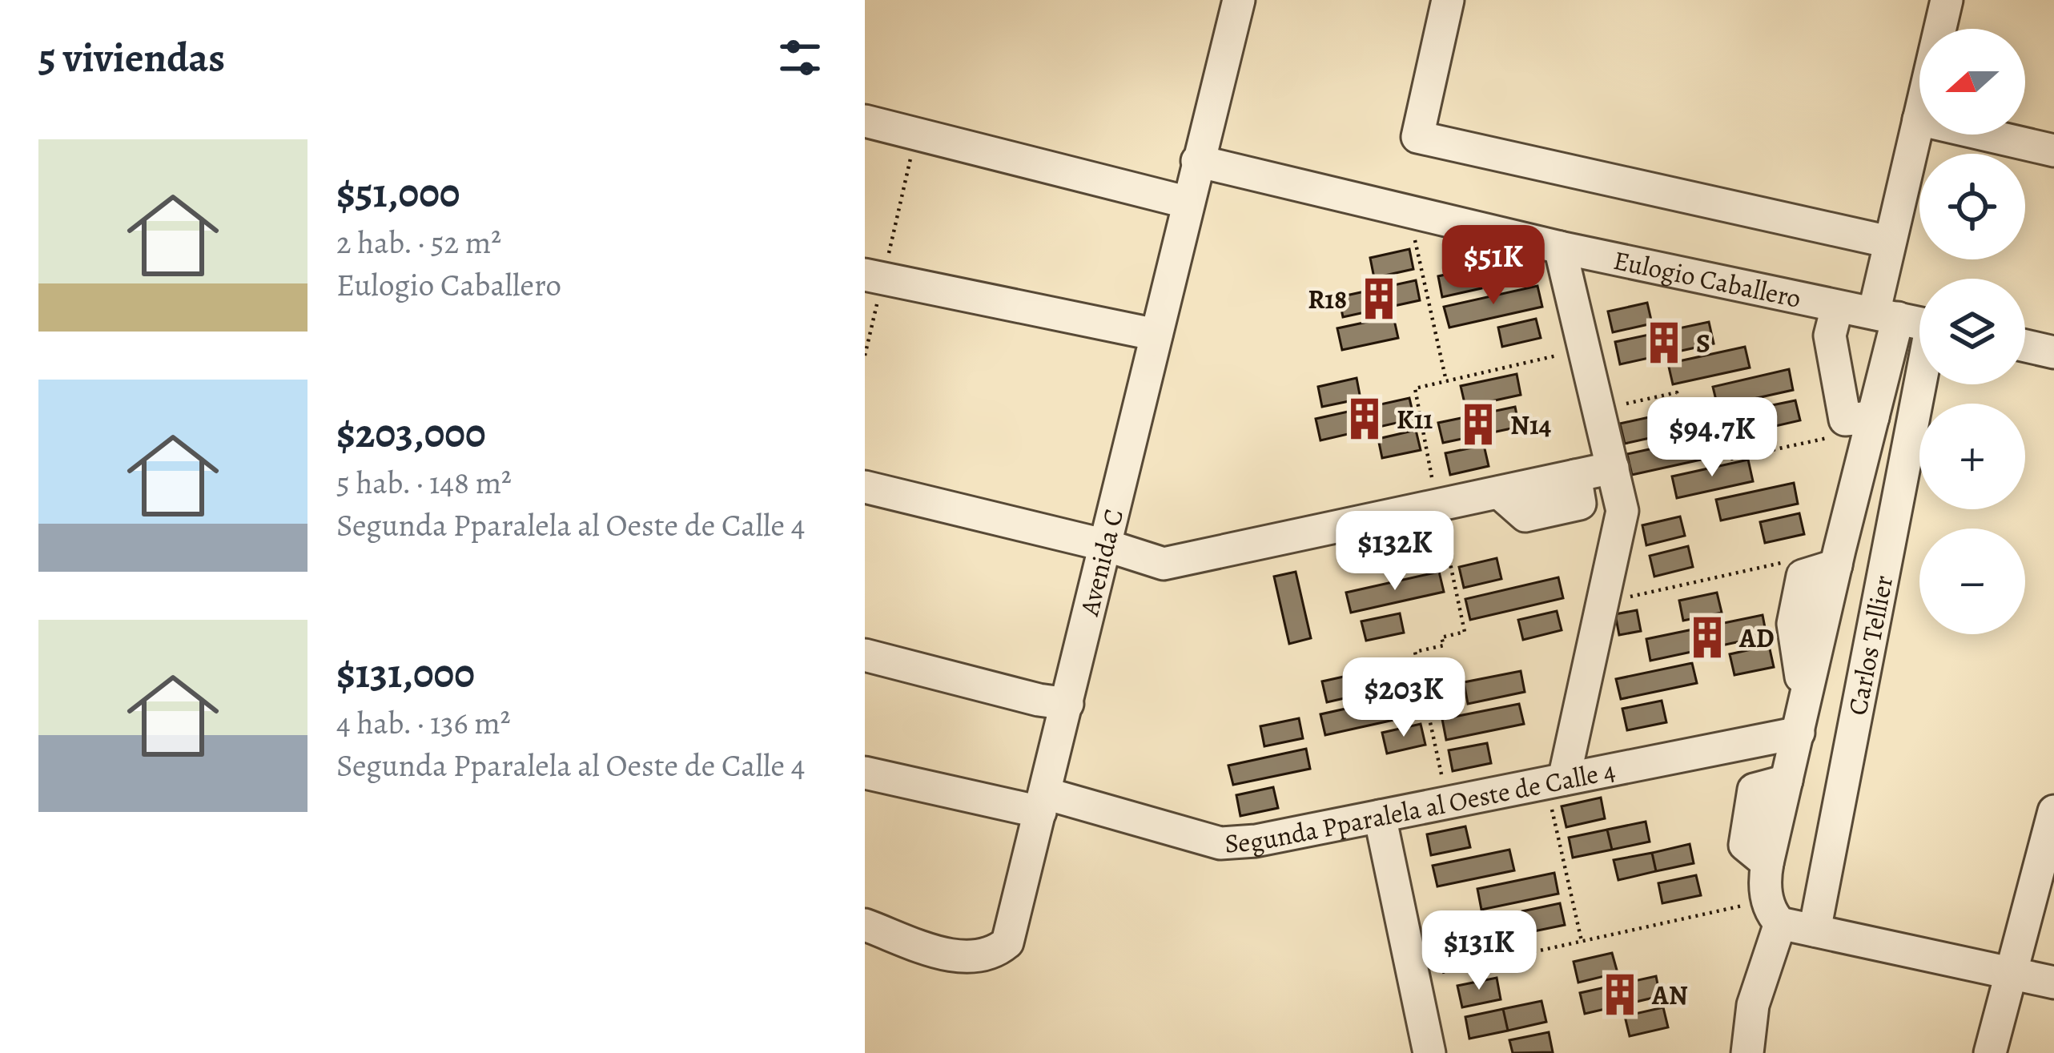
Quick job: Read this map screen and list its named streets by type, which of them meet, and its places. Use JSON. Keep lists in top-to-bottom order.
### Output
{
  "streets": {
    "street": [
      "Eulogio Caballero",
      "Avenida C",
      "Carlos Tellier",
      "Segunda Pparalela al Oeste de Calle 4"
    ]
  },
  "crossings": [
    ["Eulogio Caballero", "Avenida C"],
    ["Eulogio Caballero", "Carlos Tellier"],
    ["Avenida C", "Segunda Pparalela al Oeste de Calle 4"],
    ["Carlos Tellier", "Segunda Pparalela al Oeste de Calle 4"]
  ],
  "places": {
    "building": [
      "R18",
      "S",
      "K11",
      "N14",
      "AD",
      "AN"
    ]
  },
  "north": "left",
  "page": {
    "heading": "5 viviendas",
    "map_buttons": ["+", "−"],
    "list": [
      {
        "name": "$51,000",
        "note": "2 hab. · 52 m² · Eulogio Caballero"
      },
      {
        "name": "$203,000",
        "note": "5 hab. · 148 m² · Segunda Pparalela al Oeste de Calle 4"
      },
      {
        "name": "$131,000",
        "note": "4 hab. · 136 m² · Segunda Pparalela al Oeste de Calle 4"
      }
    ],
    "price": [
      "$51K",
      "$94.7K",
      "$132K",
      "$203K",
      "$131K"
    ]
  }
}
